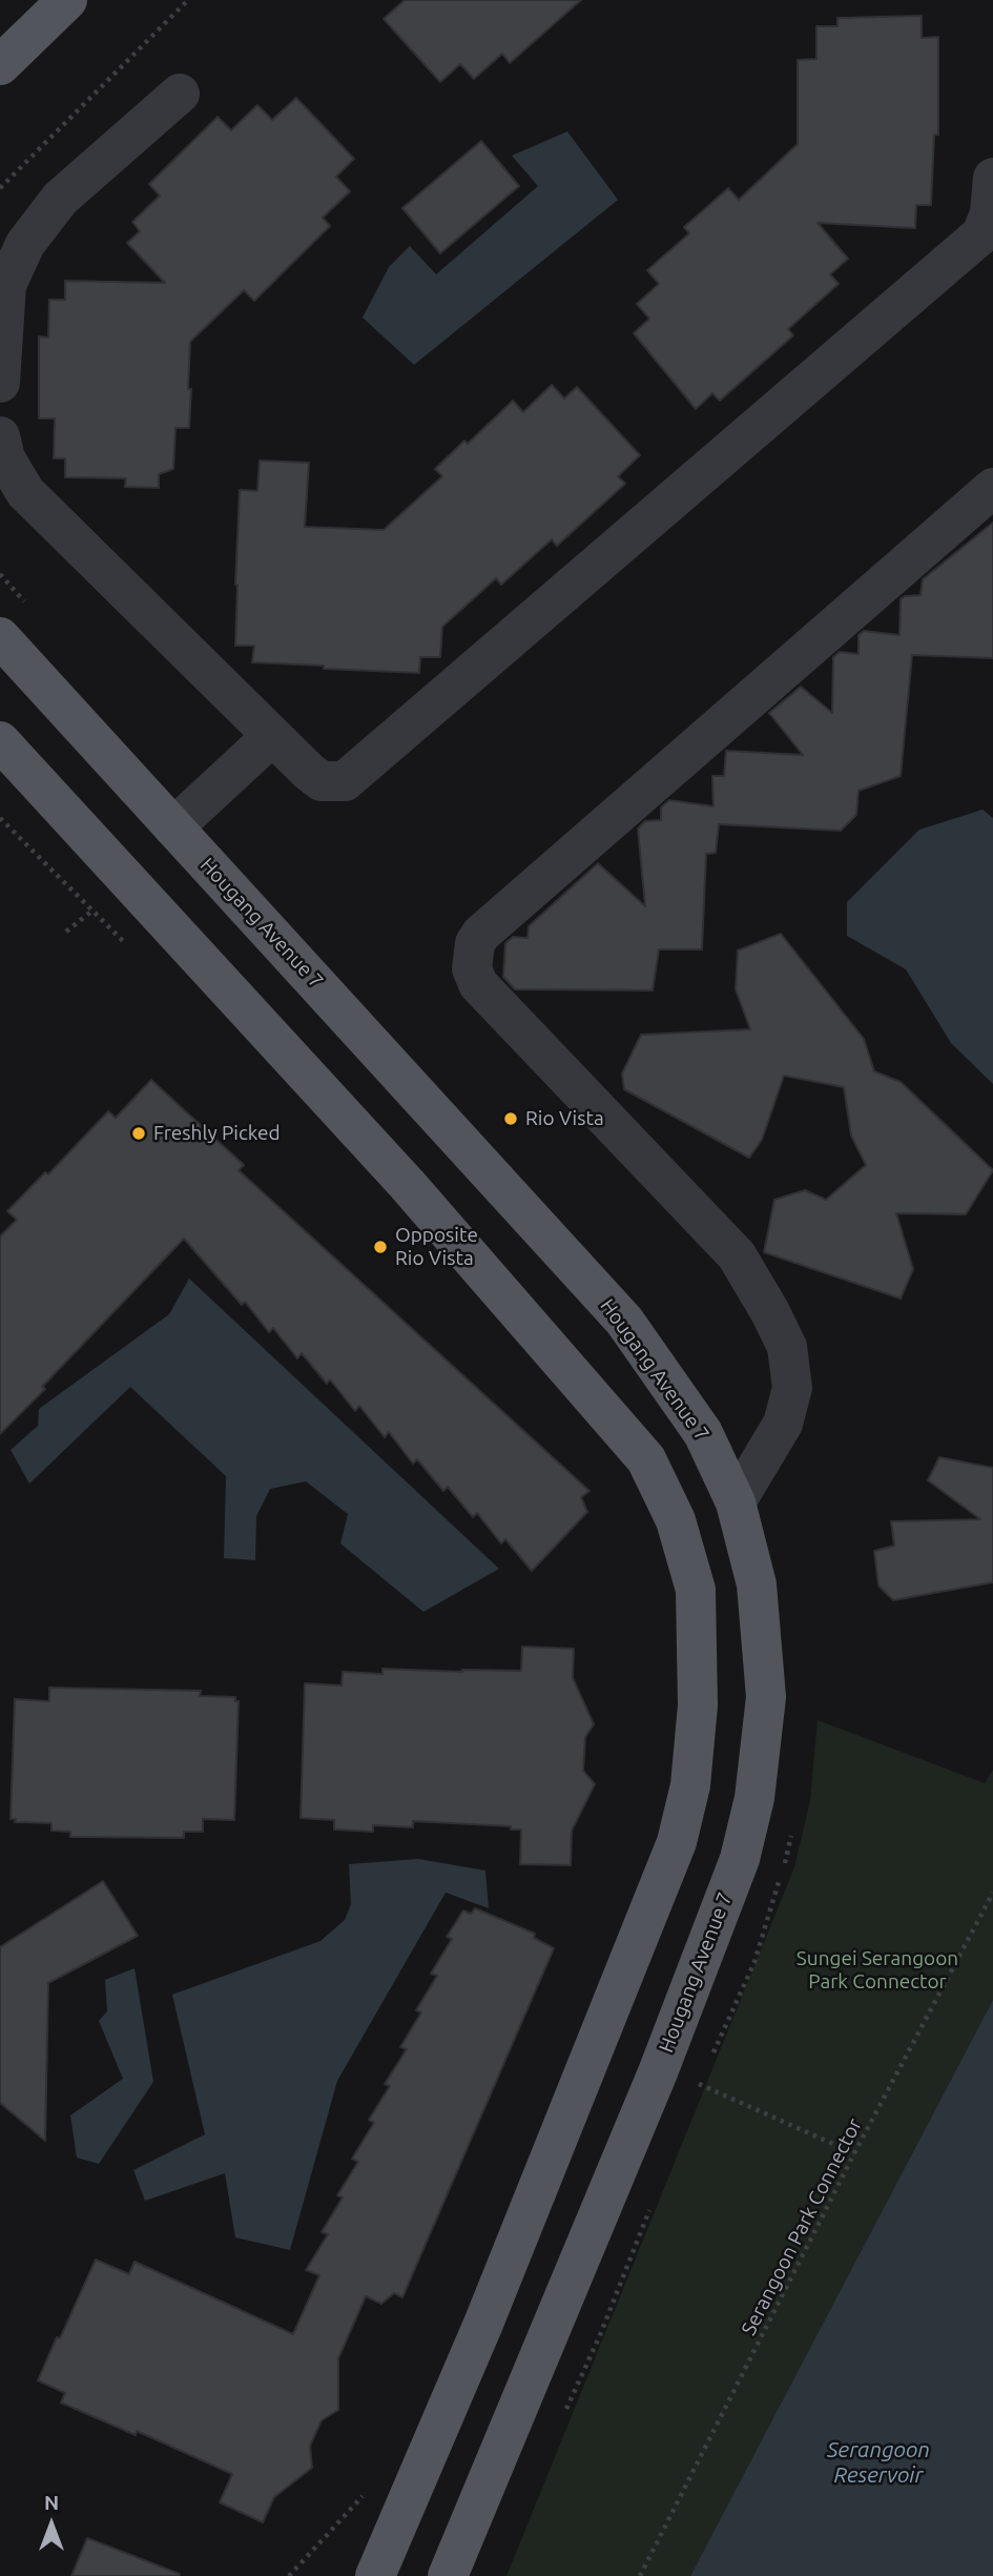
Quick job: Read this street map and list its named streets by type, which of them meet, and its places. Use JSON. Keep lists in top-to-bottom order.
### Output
{
  "streets": {
    "main road": ["Hougang Avenue 7"],
    "path": ["Serangoon Park Connector"]
  },
  "water": ["Serangoon Reservoir"],
  "parks": ["Sungei Serangoon Park Connector"],
  "places": ["Rio Vista", "Freshly Picked", "Opposite Rio Vista"],
  "north": "top"
}
